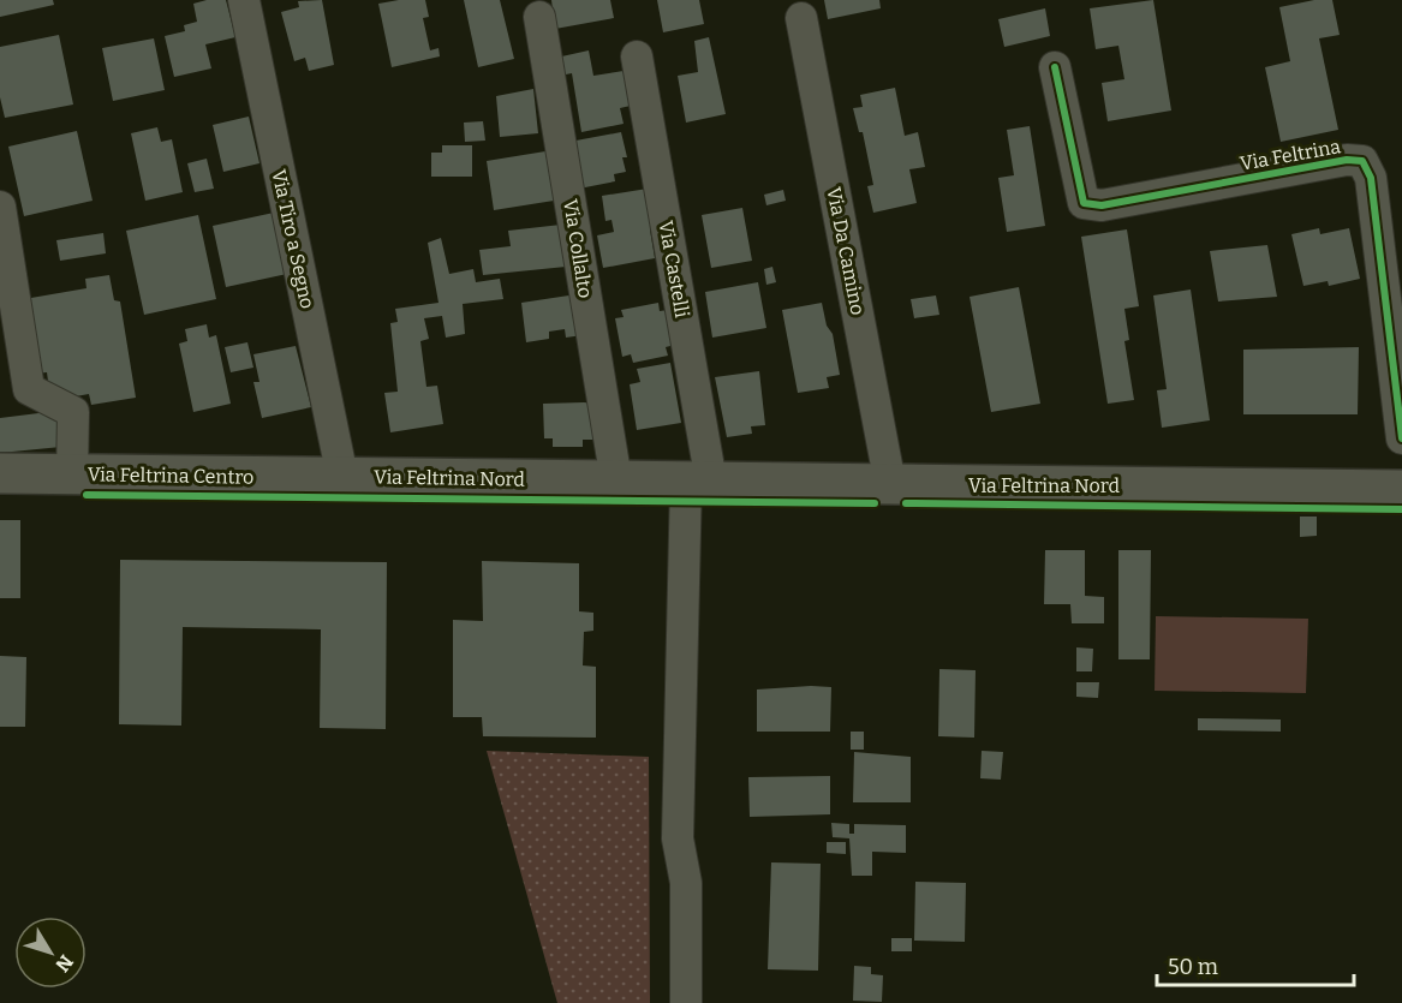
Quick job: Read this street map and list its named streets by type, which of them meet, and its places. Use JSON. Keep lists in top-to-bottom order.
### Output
{
  "streets": {
    "main road": ["Via Feltrina Centro", "Via Feltrina Nord"],
    "street": [
      "Via Feltrina",
      "Via Tiro a Segno",
      "Via Collalto",
      "Via Da Camino",
      "Via Castelli"
    ]
  },
  "crossings": [
    ["Via Tiro a Segno", "Via Feltrina Centro"],
    ["Via Tiro a Segno", "Via Feltrina Nord"],
    ["Via Collalto", "Via Feltrina Nord"],
    ["Via Da Camino", "Via Feltrina Nord"],
    ["Via Castelli", "Via Feltrina Nord"],
    ["Via Feltrina Centro", "Via Feltrina Nord"]
  ],
  "scale_bar": "50 m",
  "north": "bottom right"
}
